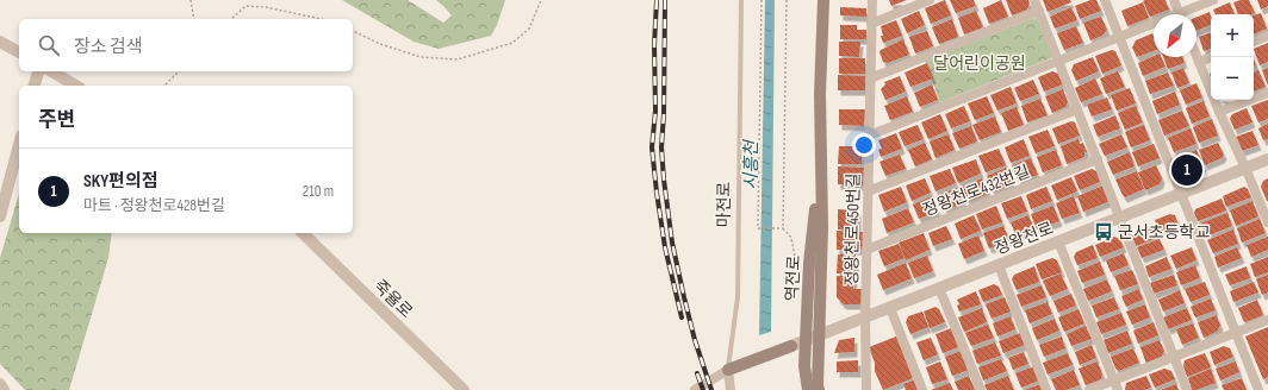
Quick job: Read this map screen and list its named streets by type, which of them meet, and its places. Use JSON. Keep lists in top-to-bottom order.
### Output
{
  "streets": {
    "main road": ["역전로"],
    "street": [
      "정왕천로432번길",
      "정왕천로450번길",
      "정왕천로",
      "죽율로"
    ],
    "lane": ["마전로"]
  },
  "crossings": [
    ["정왕천로432번길", "정왕천로450번길"],
    ["정왕천로450번길", "정왕천로"],
    ["정왕천로", "역전로"]
  ],
  "water": ["시흥천"],
  "parks": ["달어린이공원"],
  "places": {
    "bus stop": ["군서초등학교"]
  },
  "north": "bottom left",
  "page": {
    "map_buttons": ["+", "−"],
    "search": "장소 검색",
    "heading": "주변",
    "list": [
      {
        "mark": "1",
        "name": "SKY편의점",
        "note": "마트 · 정왕천로428번길",
        "value": "210 m"
      }
    ],
    "pins": "1"
  }
}
